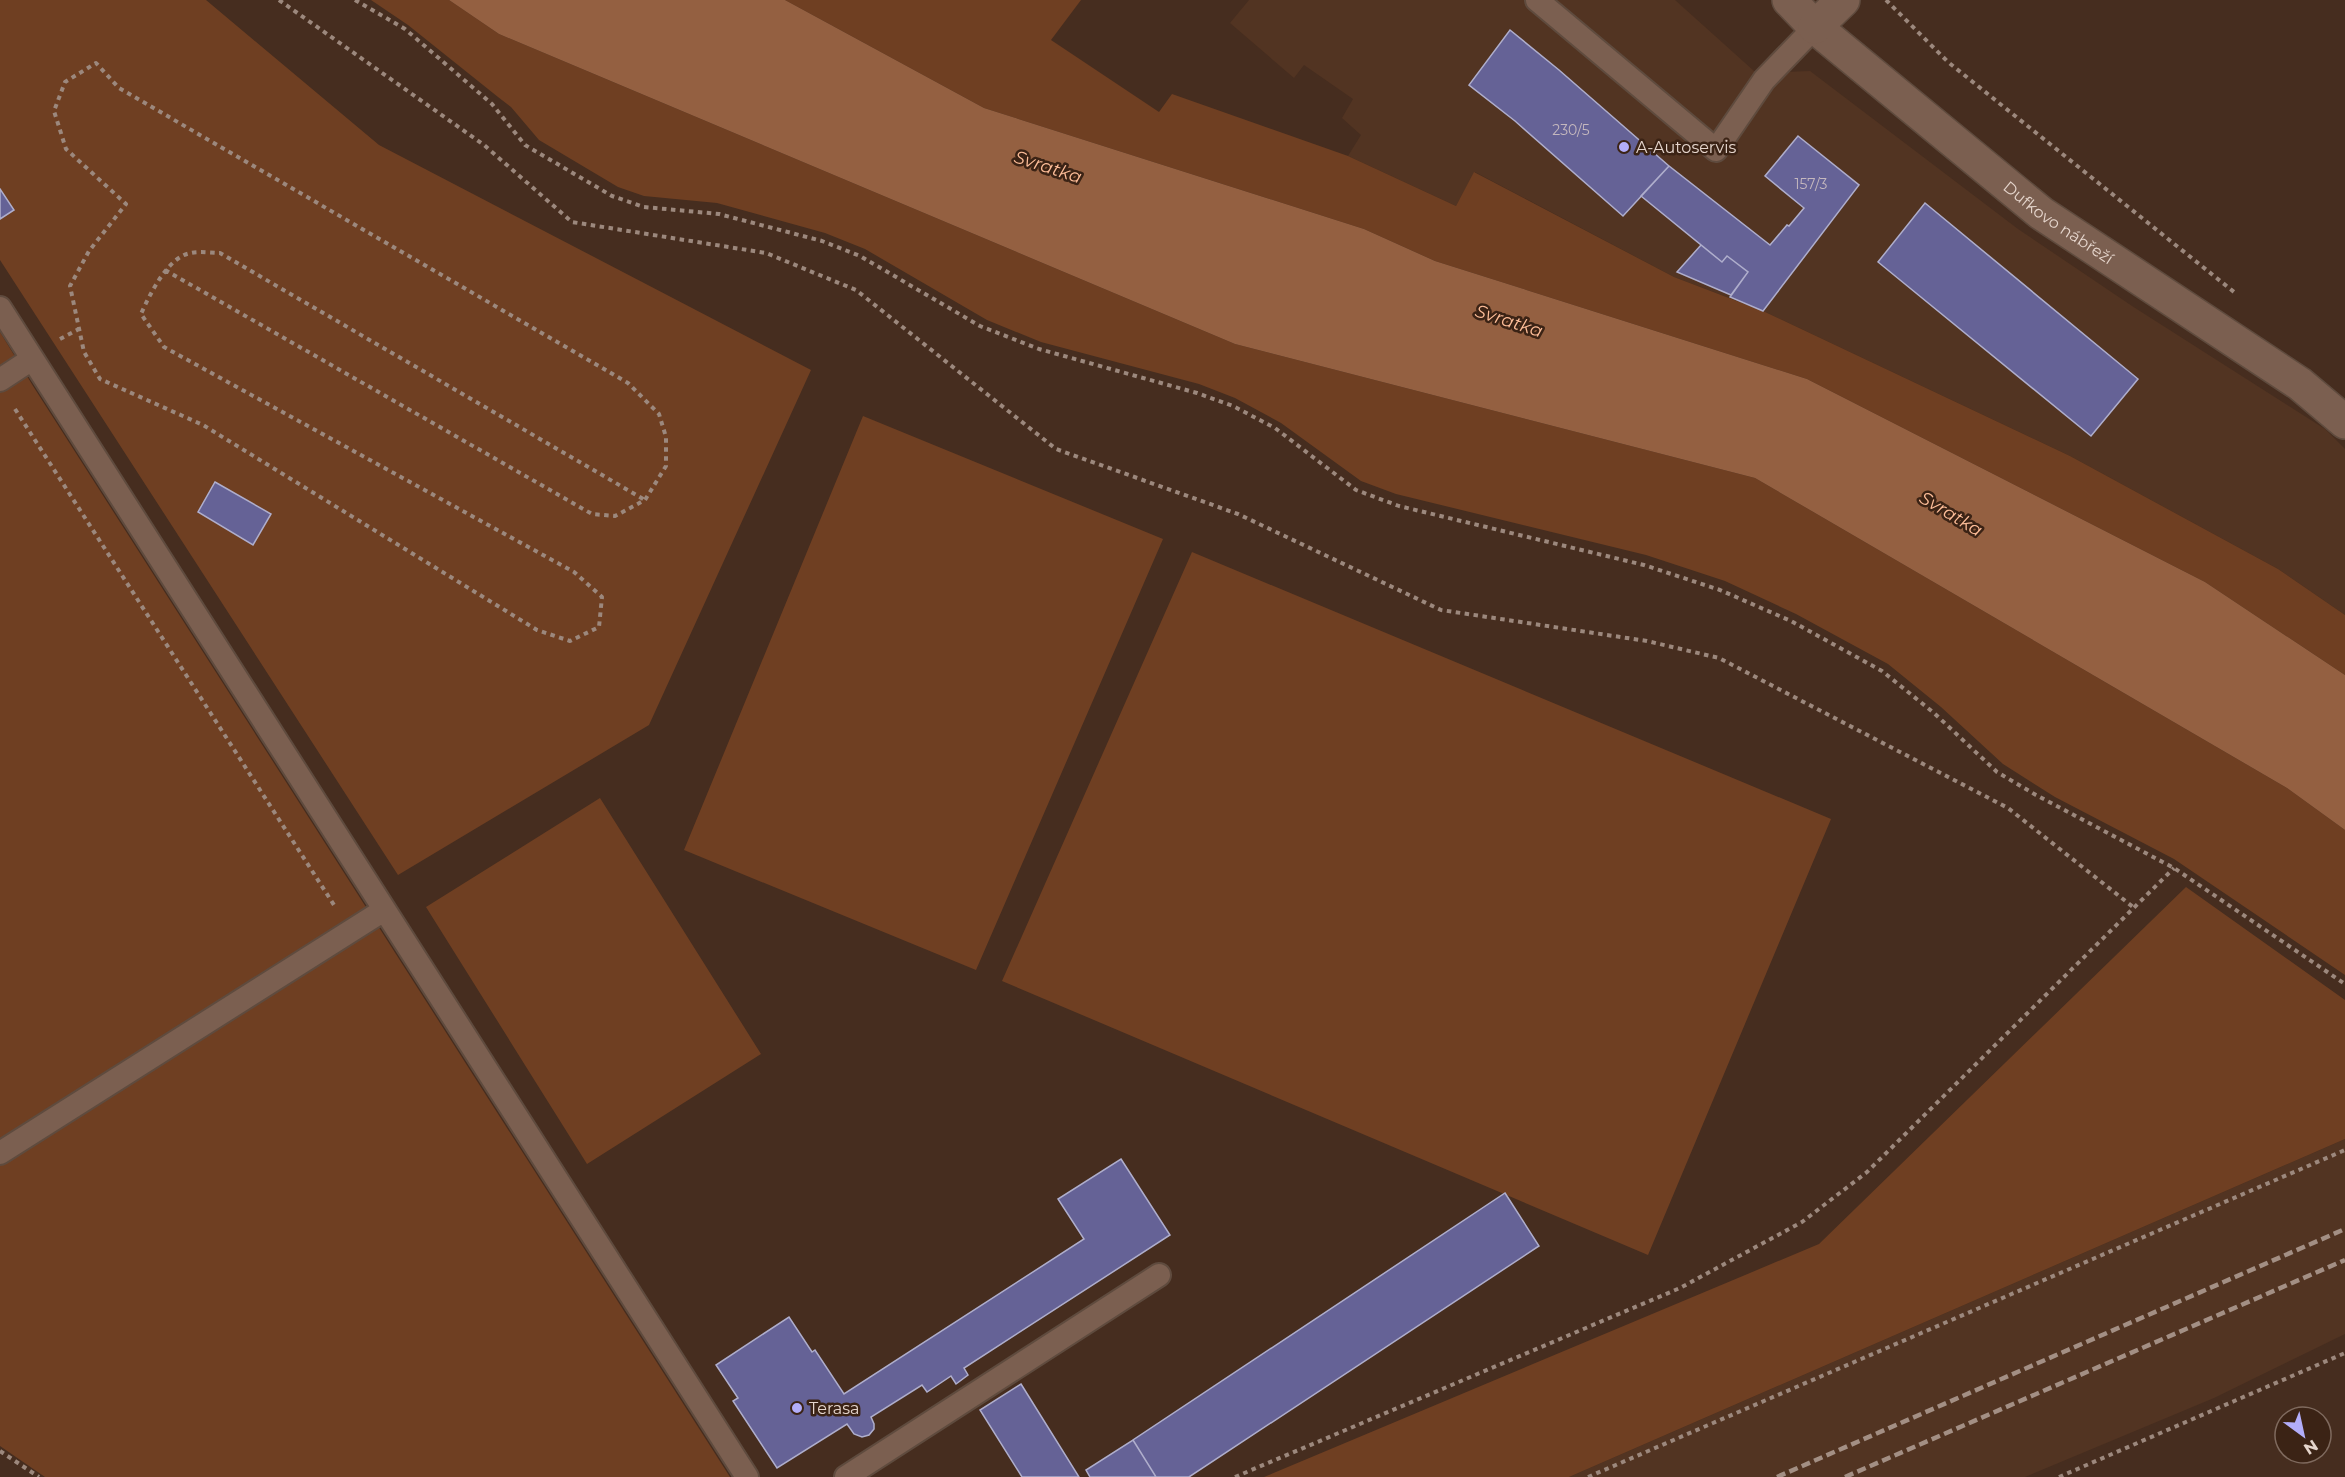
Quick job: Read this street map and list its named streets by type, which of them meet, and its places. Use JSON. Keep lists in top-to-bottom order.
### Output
{
  "streets": {
    "street": ["Dufkovo nábřeží"]
  },
  "water": ["Svratka"],
  "places": ["A-Autoservis", "Terasa"],
  "house_numbers": ["230/5", "157/3"],
  "north": "bottom right"
}
